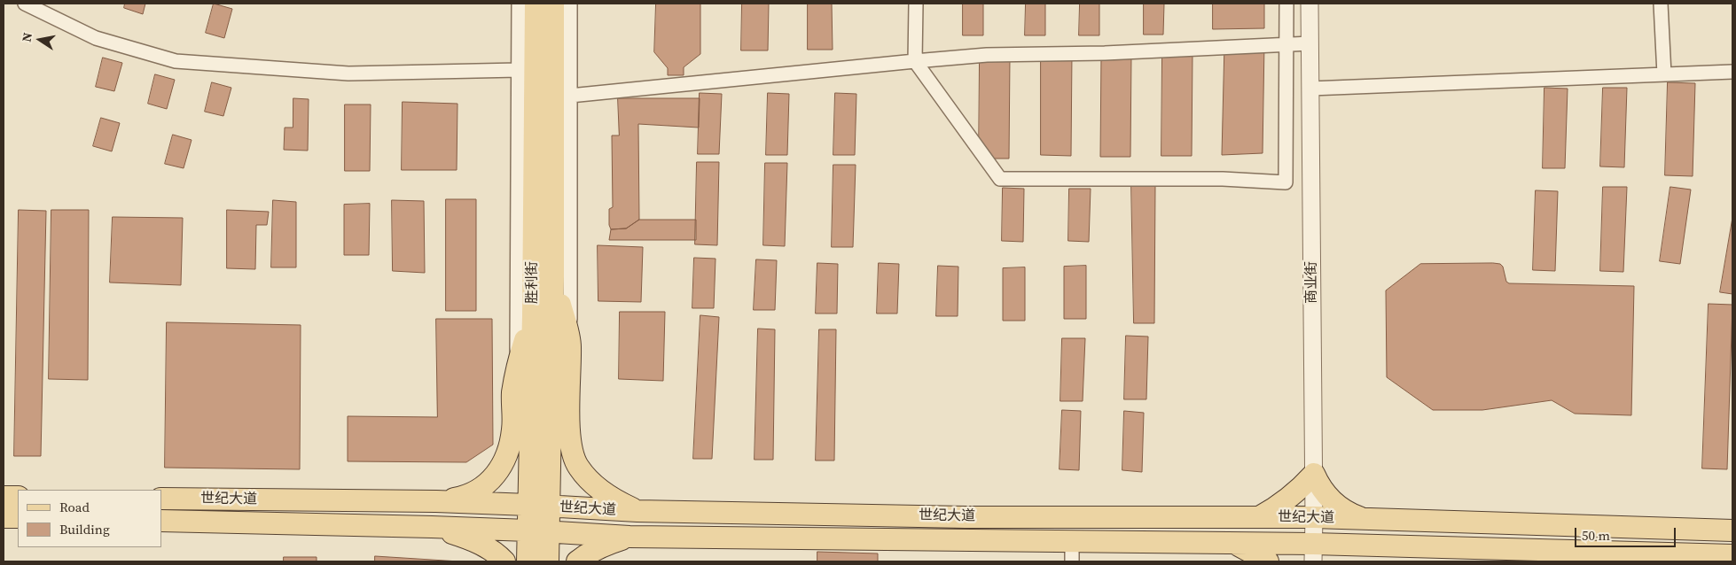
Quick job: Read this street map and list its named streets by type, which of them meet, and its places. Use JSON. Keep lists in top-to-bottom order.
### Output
{
  "streets": {
    "main road": ["胜利街", "世纪大道"],
    "street": ["商业街"]
  },
  "crossings": [
    ["胜利街", "世纪大道"],
    ["商业街", "世纪大道"]
  ],
  "legend": ["Road", "Building"],
  "scale_bar": "50 m",
  "north": "left"
}
